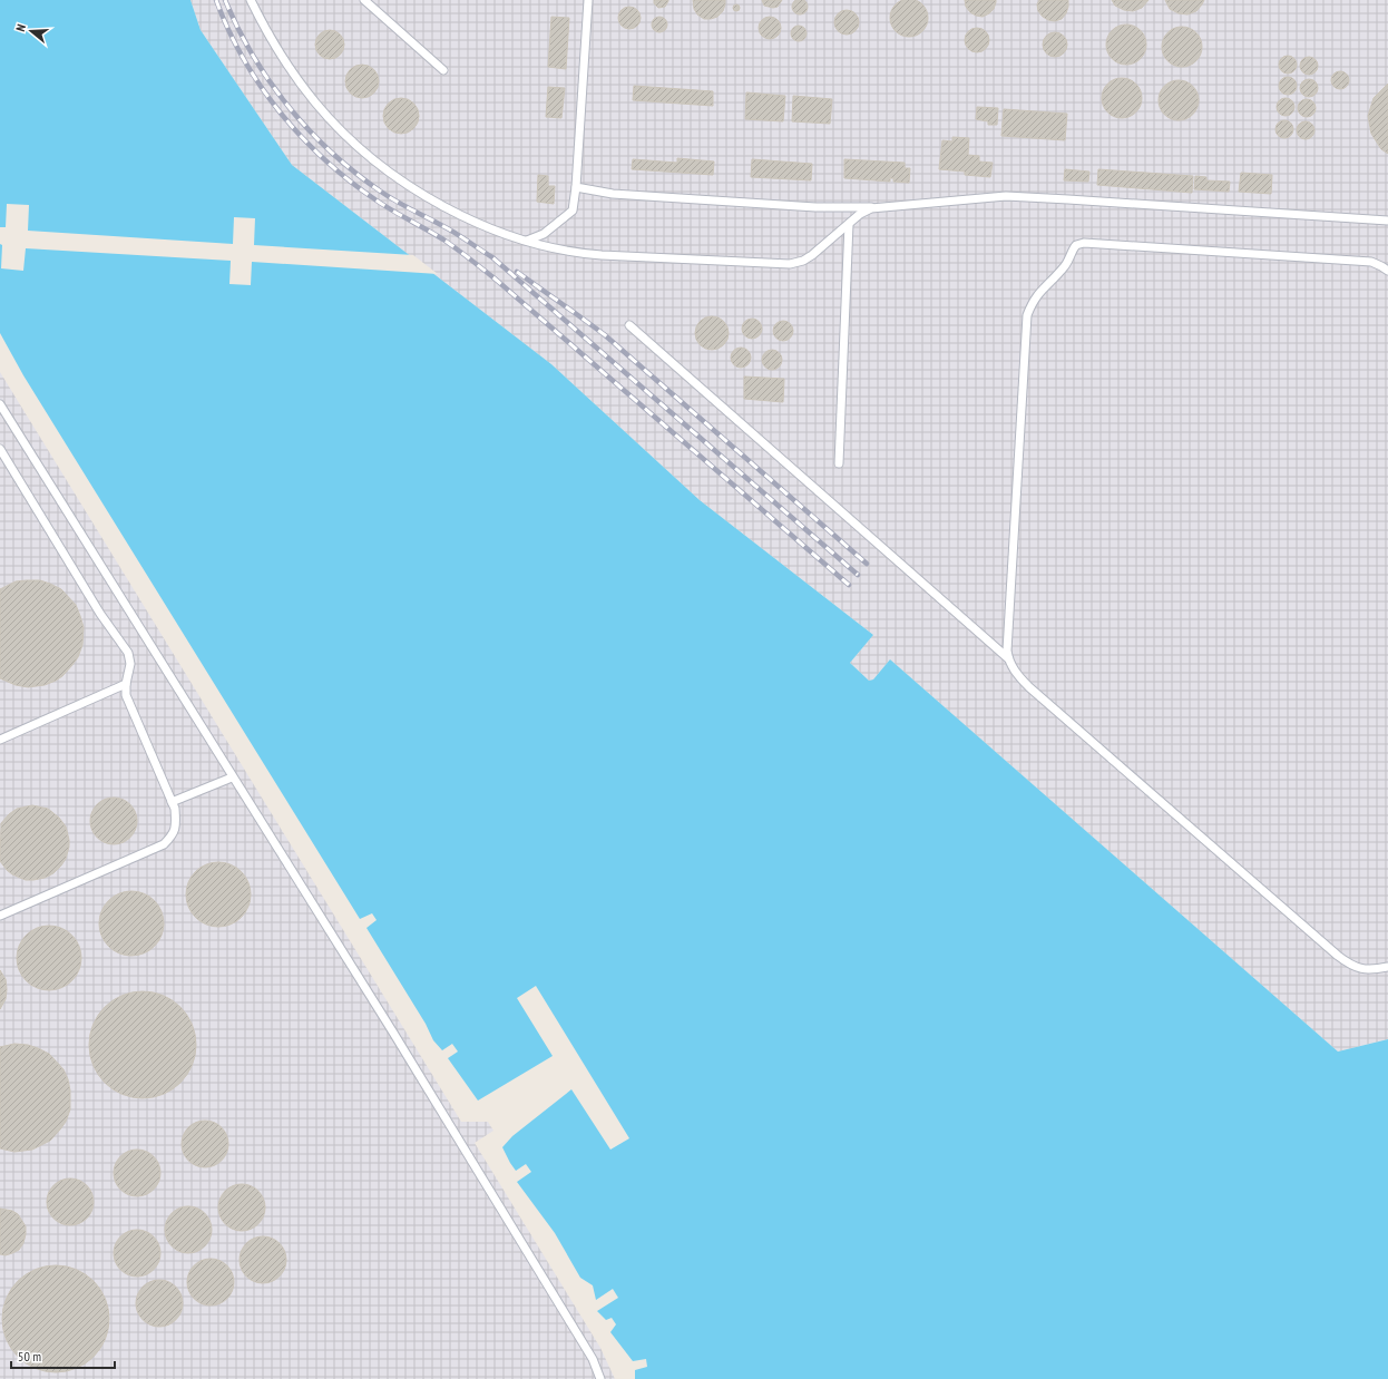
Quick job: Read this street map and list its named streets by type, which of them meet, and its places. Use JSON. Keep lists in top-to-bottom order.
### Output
{
  "scale_bar": "50 m",
  "north": "left"
}
